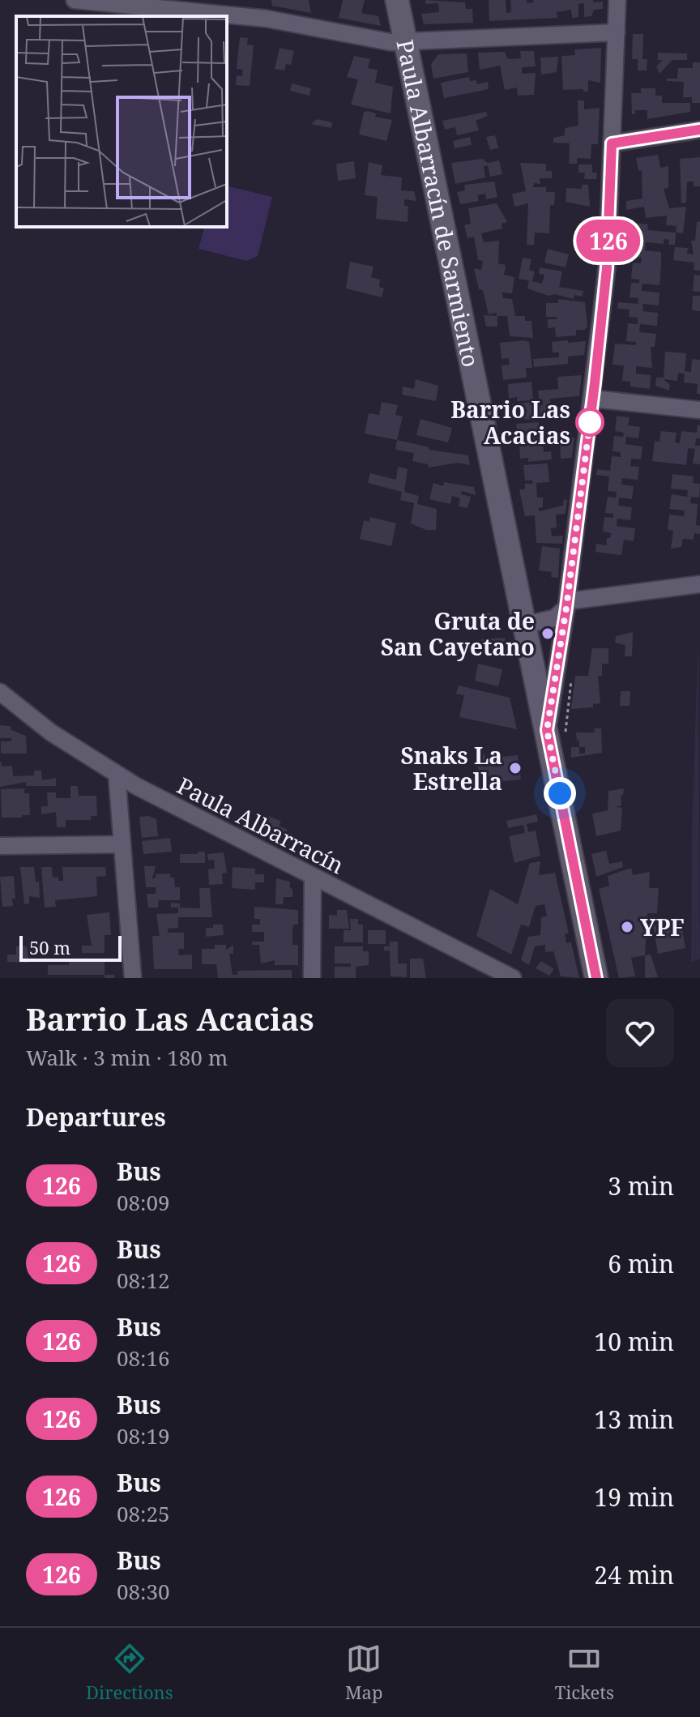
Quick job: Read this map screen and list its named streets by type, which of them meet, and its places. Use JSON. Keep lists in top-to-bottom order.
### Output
{
  "streets": {
    "main road": ["Paula Albarracín de Sarmiento"],
    "street": ["Paula Albarracín"]
  },
  "places": [
    "Barrio Las Acacias",
    "Gruta de San Cayetano",
    "Snaks La Estrella",
    "YPF"
  ],
  "lines": ["bus line 126"],
  "scale_bar": "50 m",
  "page": {
    "on_map": "126",
    "scale": "50 m",
    "heading": [
      ["Barrio Las Acacias", "Walk · 3 min · 180 m"],
      "Departures"
    ],
    "list": [
      {
        "mark": "126",
        "name": "Bus",
        "note": "08:09",
        "value": "3 min"
      },
      {
        "mark": "126",
        "name": "Bus",
        "note": "08:12",
        "value": "6 min"
      },
      {
        "mark": "126",
        "name": "Bus",
        "note": "08:16",
        "value": "10 min"
      },
      {
        "mark": "126",
        "name": "Bus",
        "note": "08:19",
        "value": "13 min"
      },
      {
        "mark": "126",
        "name": "Bus",
        "note": "08:25",
        "value": "19 min"
      },
      {
        "mark": "126",
        "name": "Bus",
        "note": "08:30",
        "value": "24 min"
      }
    ],
    "tabs": ["Directions", "Map", "Tickets"]
  }
}
